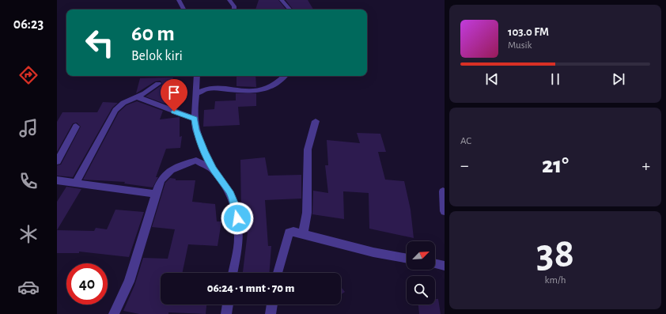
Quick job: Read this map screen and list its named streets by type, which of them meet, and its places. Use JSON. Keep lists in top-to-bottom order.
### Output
{
  "north": "top right",
  "page": {
    "tabs": "06:23",
    "turn": ["60 m", "Belok kiri"],
    "song": ["103.0 FM", "Musik"],
    "tile": [
      "AC",
      ["38", "km/h"]
    ],
    "heat": ["−", "21°", "+"],
    "limit": "40",
    "trip": "06:24 · 1 mnt · 70 m"
  }
}
